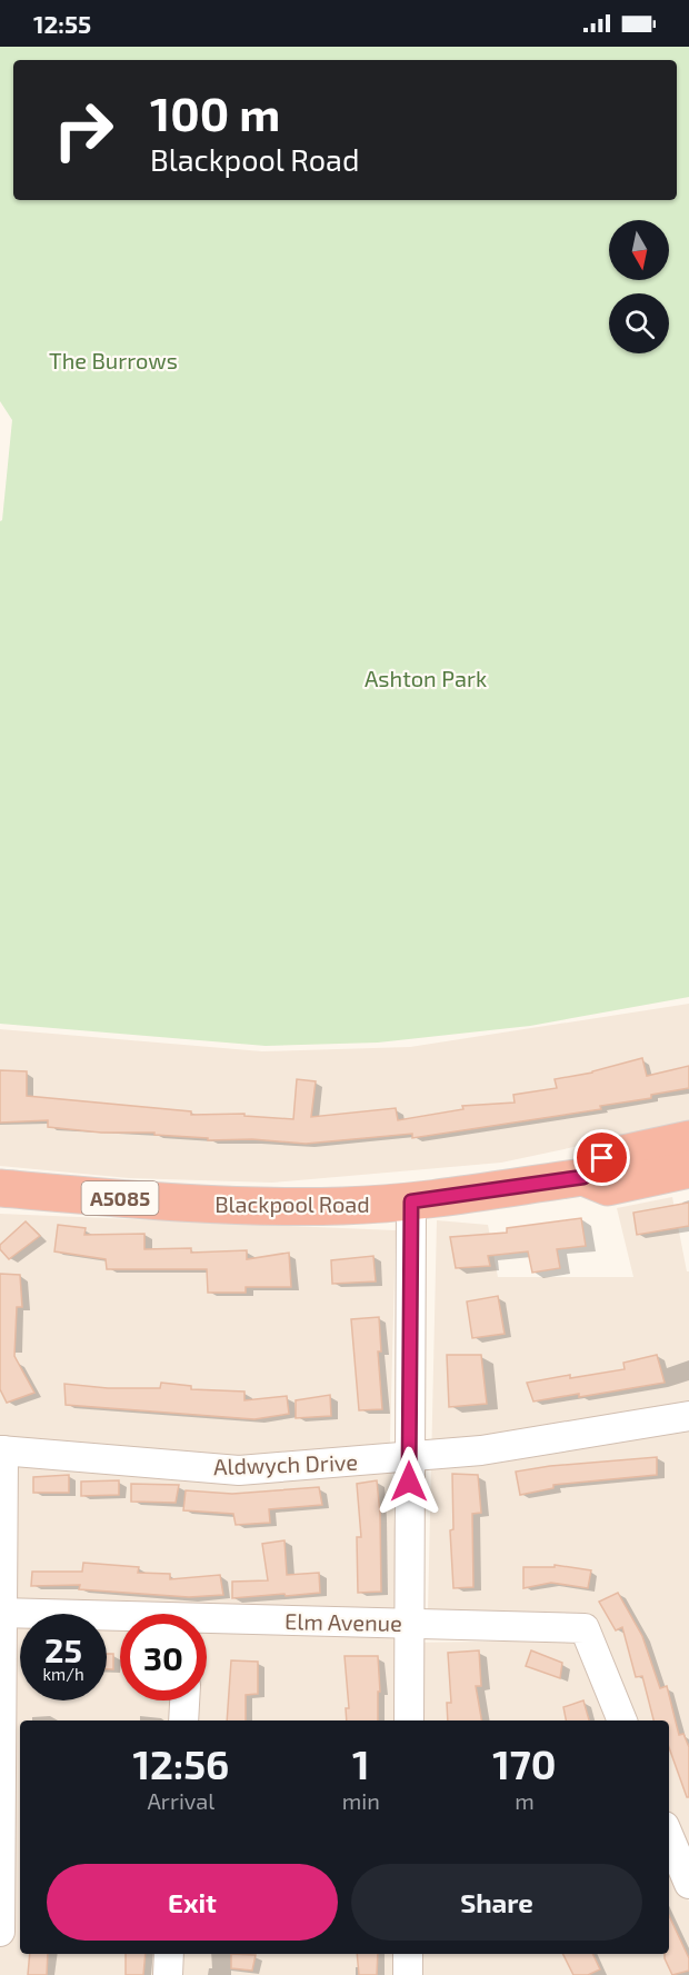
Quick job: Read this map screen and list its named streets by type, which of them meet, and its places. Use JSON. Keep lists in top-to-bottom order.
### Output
{
  "streets": {
    "highway": ["A5085", "Blackpool Road"],
    "street": ["Aldwych Drive", "Elm Avenue"]
  },
  "parks": ["The Burrows", "Ashton Park"],
  "north": "bottom",
  "page": {
    "status": "12:55",
    "turn": ["100 m", "Blackpool Road"],
    "speed": "25 km/h",
    "limit": "30",
    "eta": [
      "12:56",
      "Arrival",
      "1",
      "min",
      "170",
      "m"
    ],
    "buttons": ["Exit", "Share"]
  }
}
